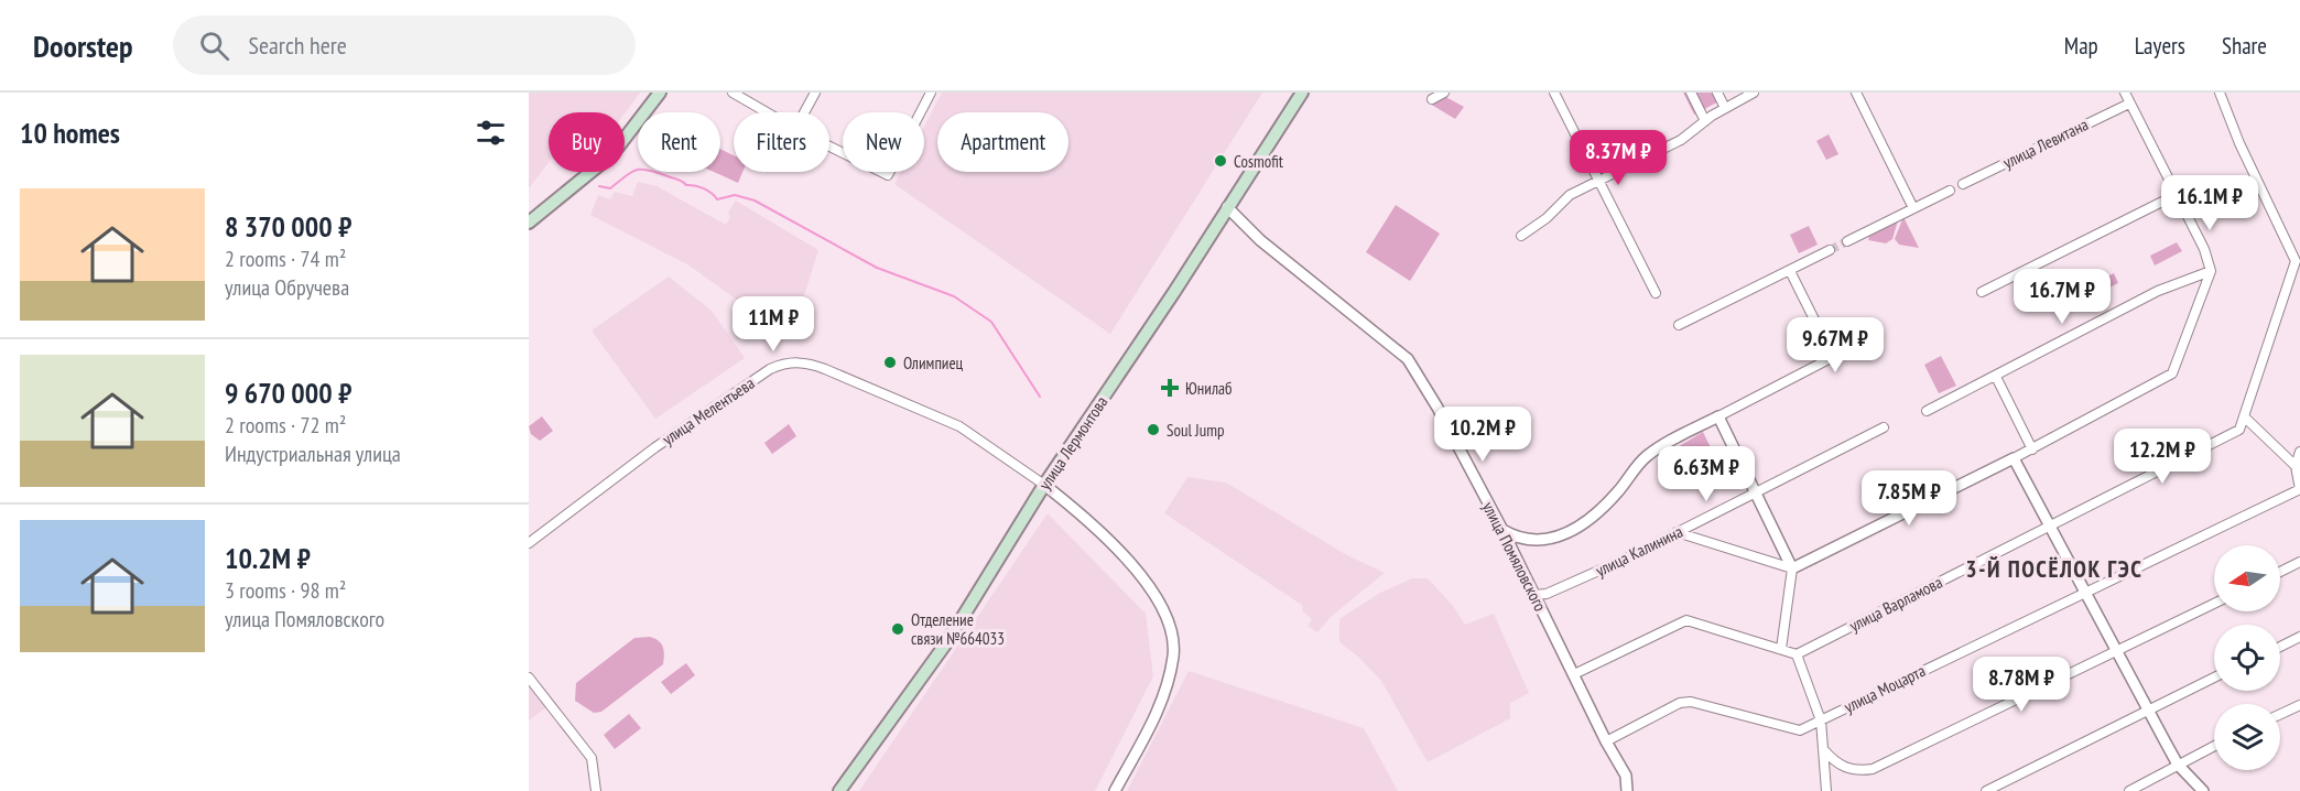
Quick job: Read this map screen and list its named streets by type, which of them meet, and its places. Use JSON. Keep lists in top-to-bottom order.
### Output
{
  "streets": {
    "main road": ["улица Лермонтова"],
    "street": [
      "улица Левитана",
      "улица Мелентьева",
      "улица Калинина",
      "улица Помяловского",
      "улица Варламова",
      "улица Моцарта"
    ]
  },
  "crossings": [
    ["улица Мелентьева", "улица Лермонтова"],
    ["улица Лермонтова", "улица Помяловского"],
    ["улица Калинина", "улица Помяловского"],
    ["улица Помяловского", "улица Моцарта"]
  ],
  "districts": ["3-Й ПОСЁЛОК ГЭС"],
  "places": {
    "other": [
      "Cosmofit",
      "Олимпиец",
      "Soul Jump",
      "Отделение связи №664033"
    ],
    "health": ["Юнилаб"]
  },
  "north": "left",
  "page": {
    "header": "Doorstep",
    "search": "Search here",
    "nav": ["Map", "Layers", "Share"],
    "heading": "10 homes",
    "chip": [
      "Buy",
      "Rent",
      "Filters",
      "New",
      "Apartment"
    ],
    "price": [
      "8.37M ₽",
      "16.1M ₽",
      "16.7M ₽",
      "11M ₽",
      "9.67M ₽",
      "10.2M ₽",
      "12.2M ₽",
      "6.63M ₽",
      "7.85M ₽",
      "8.78M ₽"
    ],
    "list": [
      {
        "name": "8 370 000 ₽",
        "note": "2 rooms · 74 m² · улица Обручева"
      },
      {
        "name": "9 670 000 ₽",
        "note": "2 rooms · 72 m² · Индустриальная улица"
      },
      {
        "name": "10.2M ₽",
        "note": "3 rooms · 98 m² · улица Помяловского"
      }
    ]
  }
}
